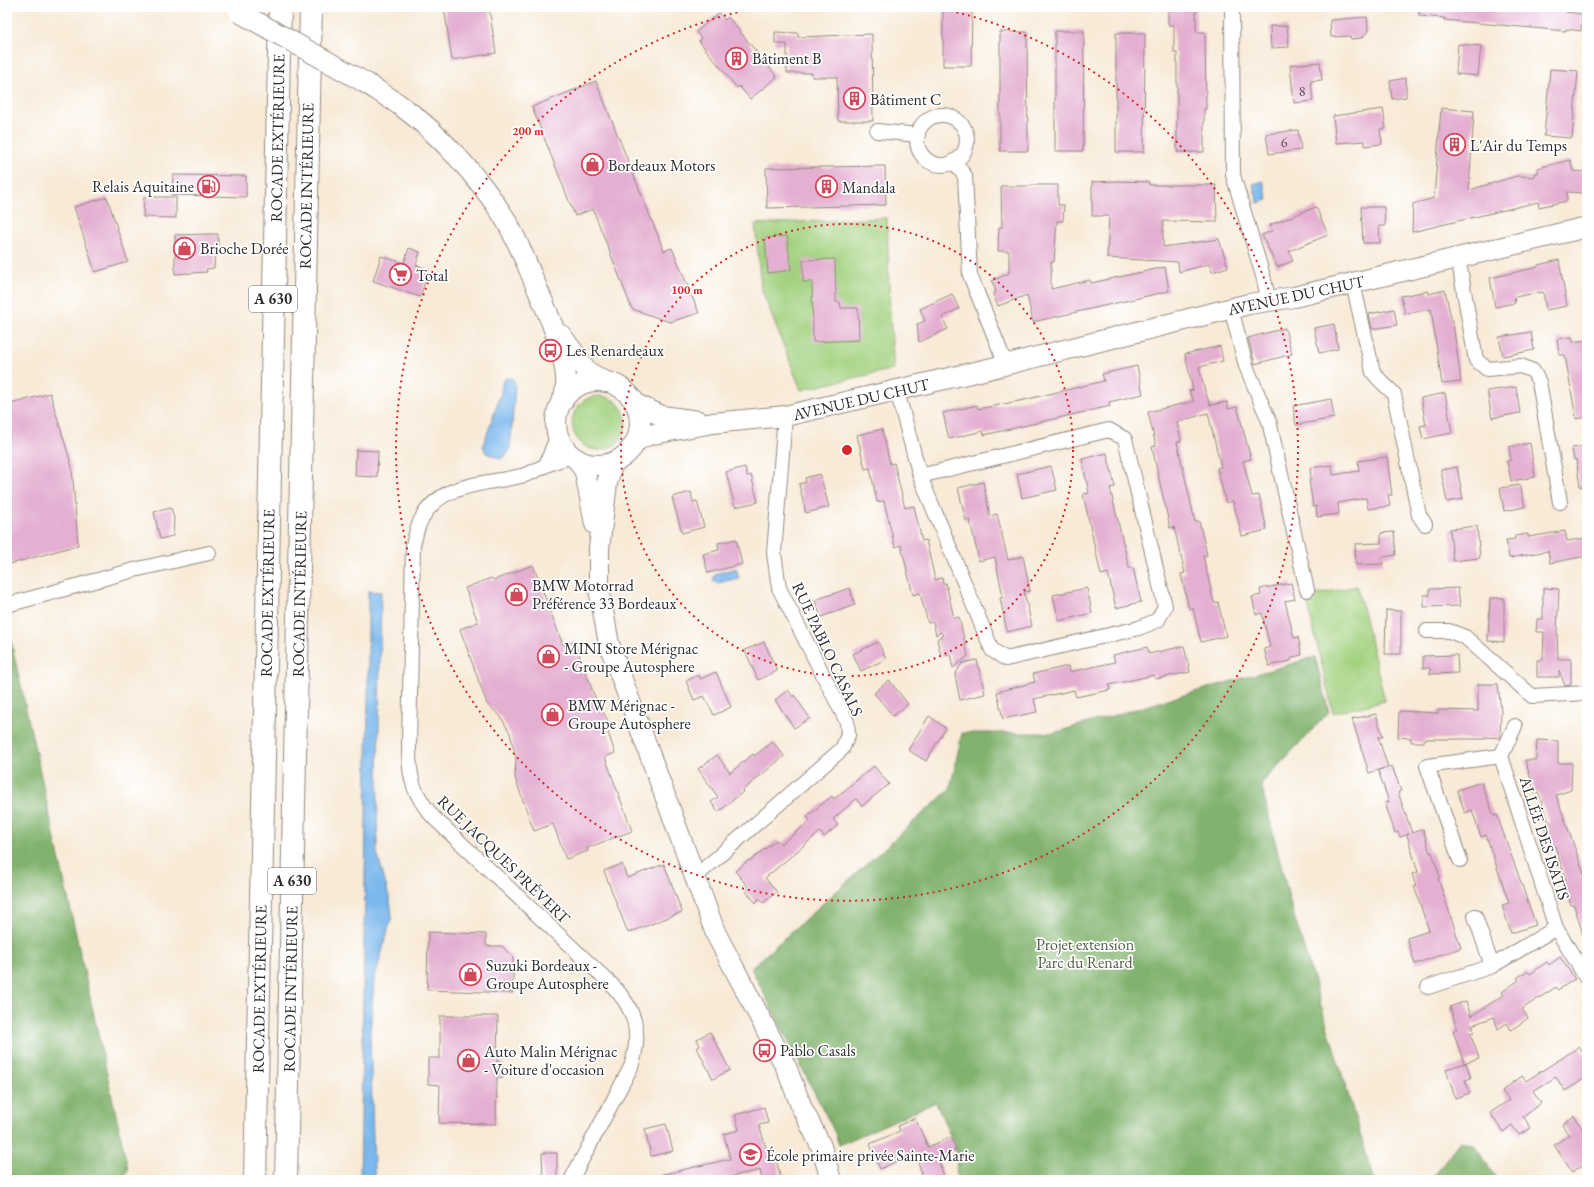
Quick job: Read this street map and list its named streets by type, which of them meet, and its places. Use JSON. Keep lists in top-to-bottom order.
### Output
{
  "streets": {
    "highway": ["ROCADE EXTÉRIEURE", "ROCADE INTÉRIEURE", "A 630"],
    "street": [
      "AVENUE DU CHUT",
      "RUE PABLO CASALS",
      "ALLÉE DES ISATIS",
      "RUE JACQUES PRÉVERT"
    ]
  },
  "crossings": [
    ["AVENUE DU CHUT", "RUE PABLO CASALS"],
    ["AVENUE DU CHUT", "RUE JACQUES PRÉVERT"]
  ],
  "parks": ["Projet extension Parc du Renard"],
  "places": {
    "building": [
      "Bâtiment B",
      "Bâtiment C",
      "L'Air du Temps",
      "Mandala"
    ],
    "shop": [
      "Bordeaux Motors",
      "Brioche Dorée",
      "BMW Motorrad Préférence 33 Bordeaux",
      "MINI Store Mérignac - Groupe Autosphere",
      "BMW Mérignac - Groupe Autosphere",
      "Suzuki Bordeaux - Groupe Autosphere",
      "Auto Malin Mérignac - Voiture d'occasion"
    ],
    "fuel station": ["Relais Aquitaine"],
    "supermarket": ["Total"],
    "bus stop": ["Les Renardeaux", "Pablo Casals"],
    "school or university": ["École primaire privée Sainte-Marie"]
  },
  "house_numbers": ["8", "6"],
  "rings": ["200 m", "100 m"]
}
